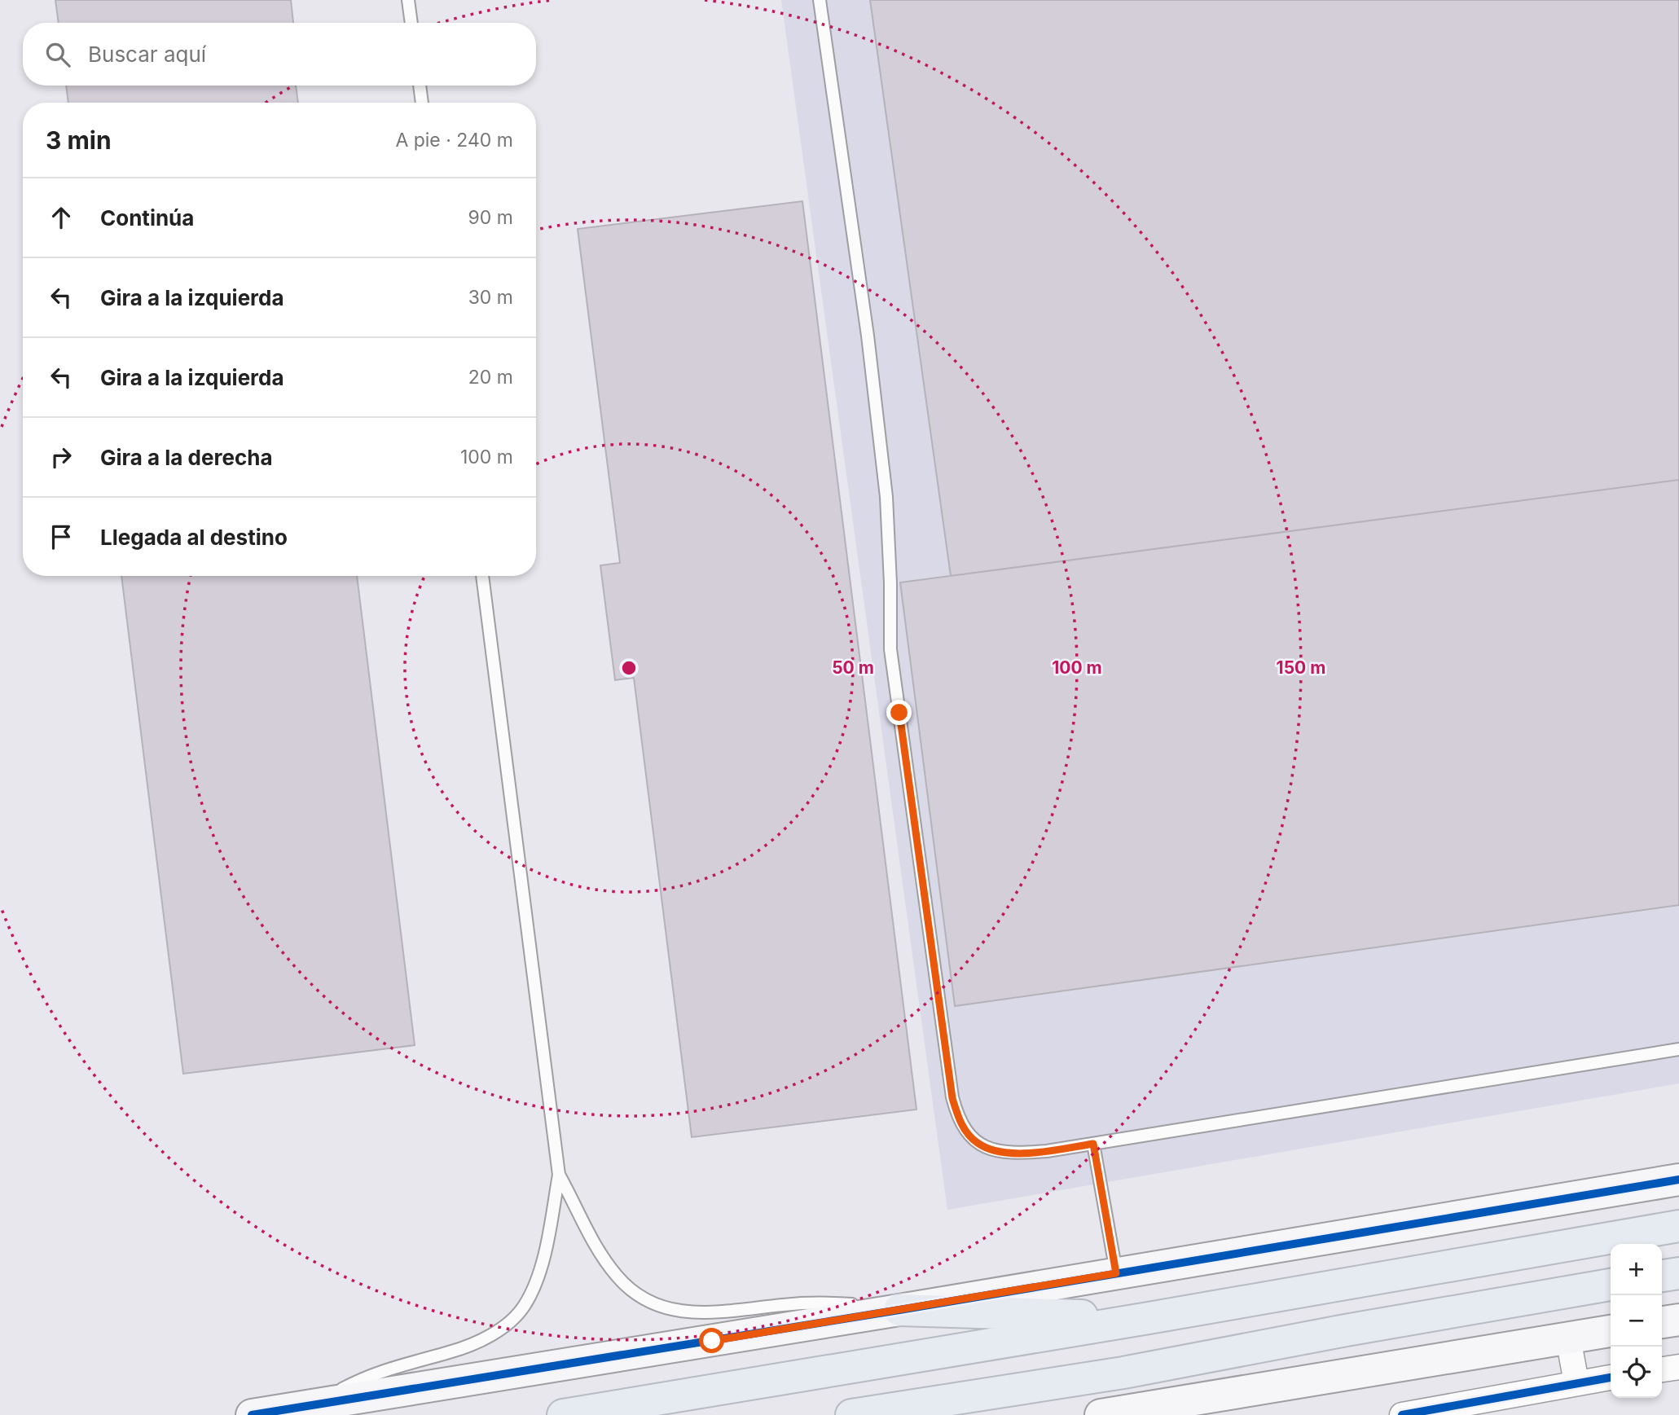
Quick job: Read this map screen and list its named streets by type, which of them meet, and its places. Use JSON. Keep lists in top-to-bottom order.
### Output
{
  "page": {
    "search": "Buscar aquí",
    "heading": ["3 min", "A pie · 240 m"],
    "list": [
      ["Continúa", "90 m"],
      ["Gira a la izquierda", "30 m"],
      ["Gira a la izquierda", "20 m"],
      ["Gira a la derecha", "100 m"],
      "Llegada al destino"
    ],
    "map_buttons": ["+", "−"]
  },
  "rings": ["50 m", "100 m", "150 m"]
}
